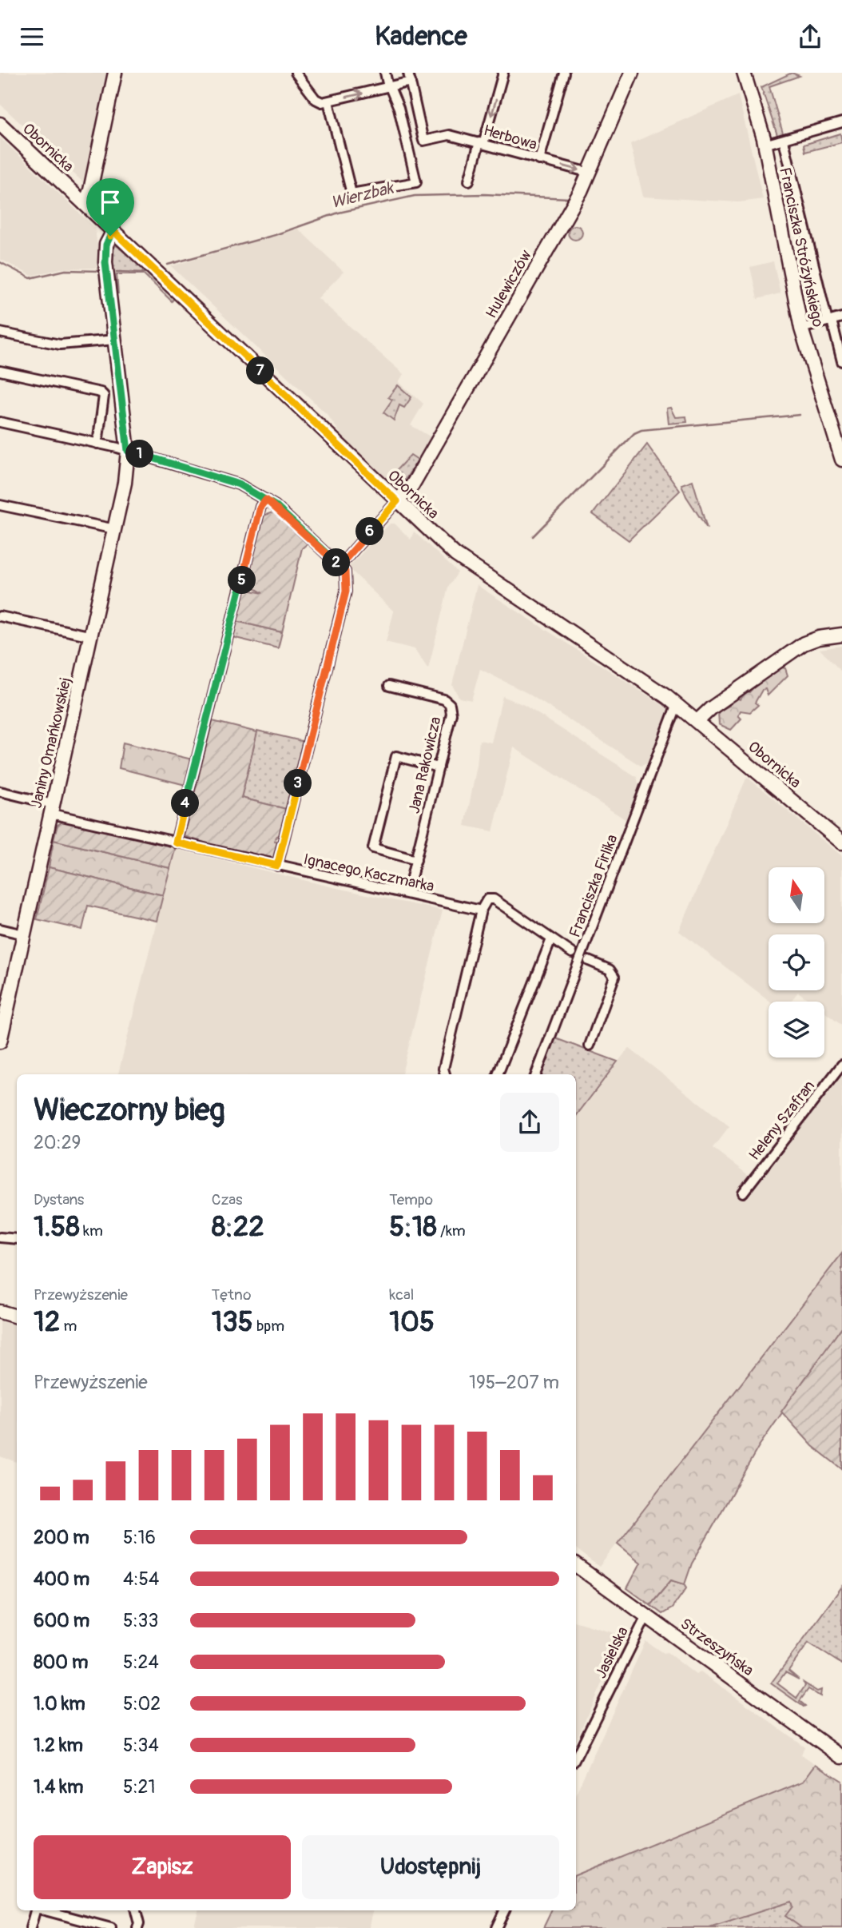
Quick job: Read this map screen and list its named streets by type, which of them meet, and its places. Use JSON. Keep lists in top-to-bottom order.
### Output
{
  "streets": {
    "street": [
      "Herbowa",
      "Obornicka",
      "Franciszka Stróżyńskiego",
      "Hulewiczów",
      "Janiny Omańkowskiej",
      "Jana Rakowicza",
      "Ignacego Kaczmarka",
      "Franciszka Firlika",
      "Heleny Szafran",
      "Strzeszyńska",
      "Jasielska"
    ]
  },
  "crossings": [
    ["Herbowa", "Hulewiczów"],
    ["Obornicka", "Hulewiczów"],
    ["Obornicka", "Janiny Omańkowskiej"],
    ["Obornicka", "Franciszka Firlika"],
    ["Janiny Omańkowskiej", "Ignacego Kaczmarka"],
    ["Jana Rakowicza", "Ignacego Kaczmarka"],
    ["Ignacego Kaczmarka", "Franciszka Firlika"],
    ["Strzeszyńska", "Jasielska"]
  ],
  "water": ["Wierzbak"],
  "north": "top",
  "page": {
    "header": "Kadence",
    "pins": [
      "7",
      "1",
      "6",
      "2",
      "5",
      "3",
      "4"
    ],
    "heading": ["Wieczorny bieg", "20:29"],
    "stats": [
      ["Dystans", "1.58 km"],
      ["Czas", "8:22"],
      ["Tempo", "5:18 /km"],
      ["Przewyższenie", "12 m"],
      ["Tętno", "135 bpm"],
      ["kcal", "105"]
    ],
    "chart": ["Przewyższenie", "195–207 m"],
    "list": [
      {
        "name": "200 m",
        "note": "5:16"
      },
      {
        "name": "400 m",
        "note": "4:54"
      },
      {
        "name": "600 m",
        "note": "5:33"
      },
      {
        "name": "800 m",
        "note": "5:24"
      },
      {
        "name": "1.0 km",
        "note": "5:02"
      },
      {
        "name": "1.2 km",
        "note": "5:34"
      },
      {
        "name": "1.4 km",
        "note": "5:21"
      }
    ],
    "buttons": ["Zapisz", "Udostępnij"]
  }
}
